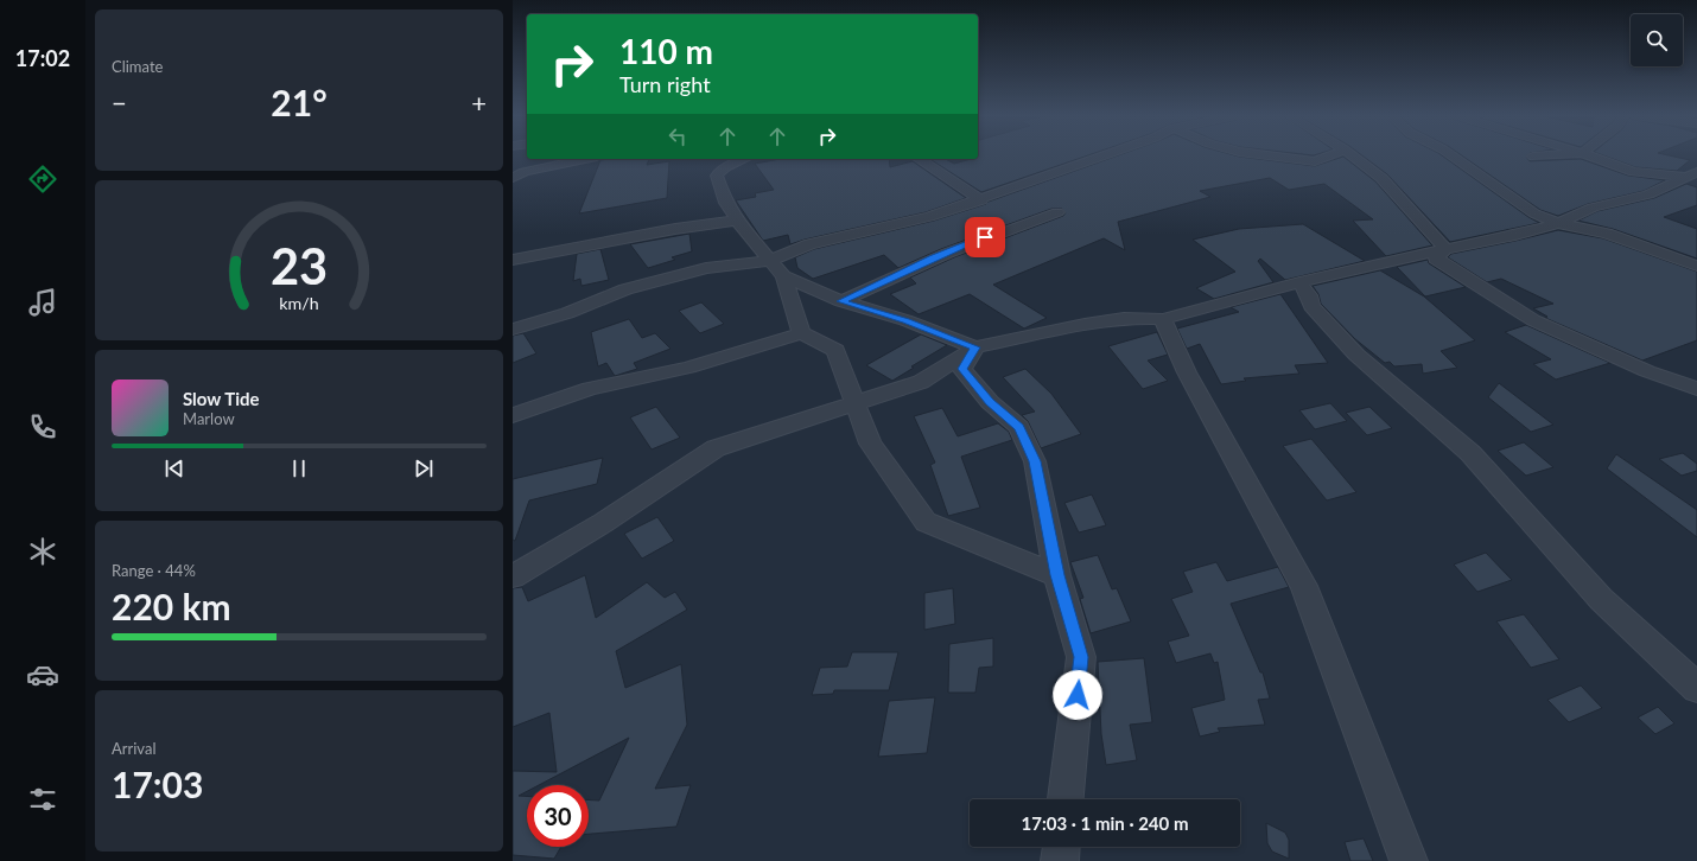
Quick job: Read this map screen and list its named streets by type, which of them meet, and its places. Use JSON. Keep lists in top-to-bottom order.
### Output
{
  "page": {
    "tabs": "17:02",
    "tile": [
      "Climate",
      ["Range · 44%", "220 km"],
      ["Arrival", "17:03"]
    ],
    "turn": ["110 m", "Turn right"],
    "heat": ["−", "21°", "+"],
    "song": ["Slow Tide", "Marlow"],
    "limit": "30",
    "trip": "17:03 · 1 min · 240 m",
    "gauge": ["23", "km/h"]
  }
}
